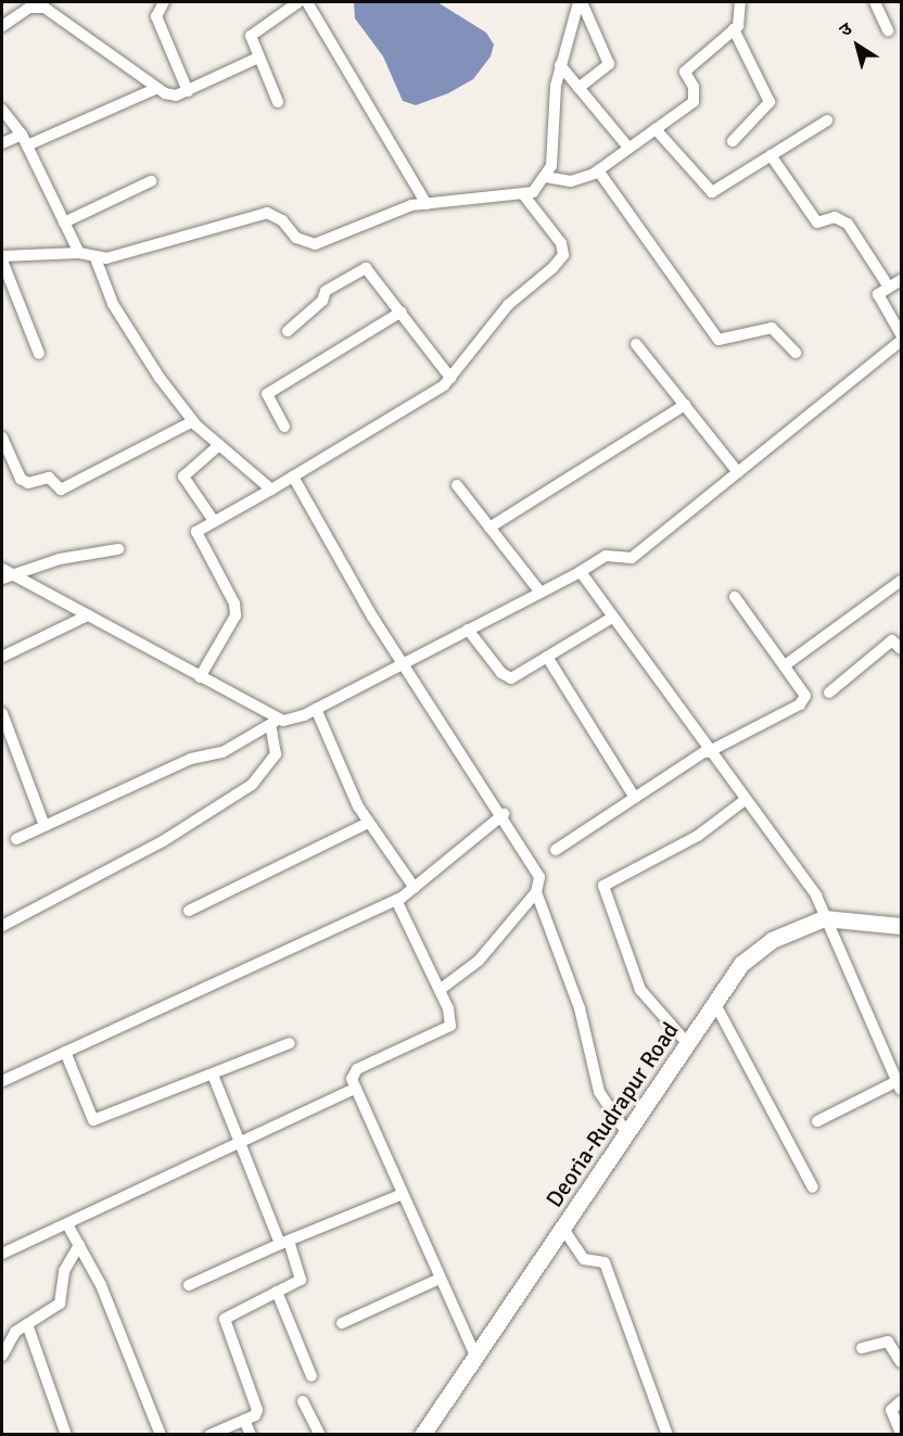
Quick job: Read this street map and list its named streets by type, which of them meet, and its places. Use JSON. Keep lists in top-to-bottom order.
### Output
{
  "streets": {
    "main road": ["Deoria-Rudrapur Road"]
  },
  "north": "top left"
}
